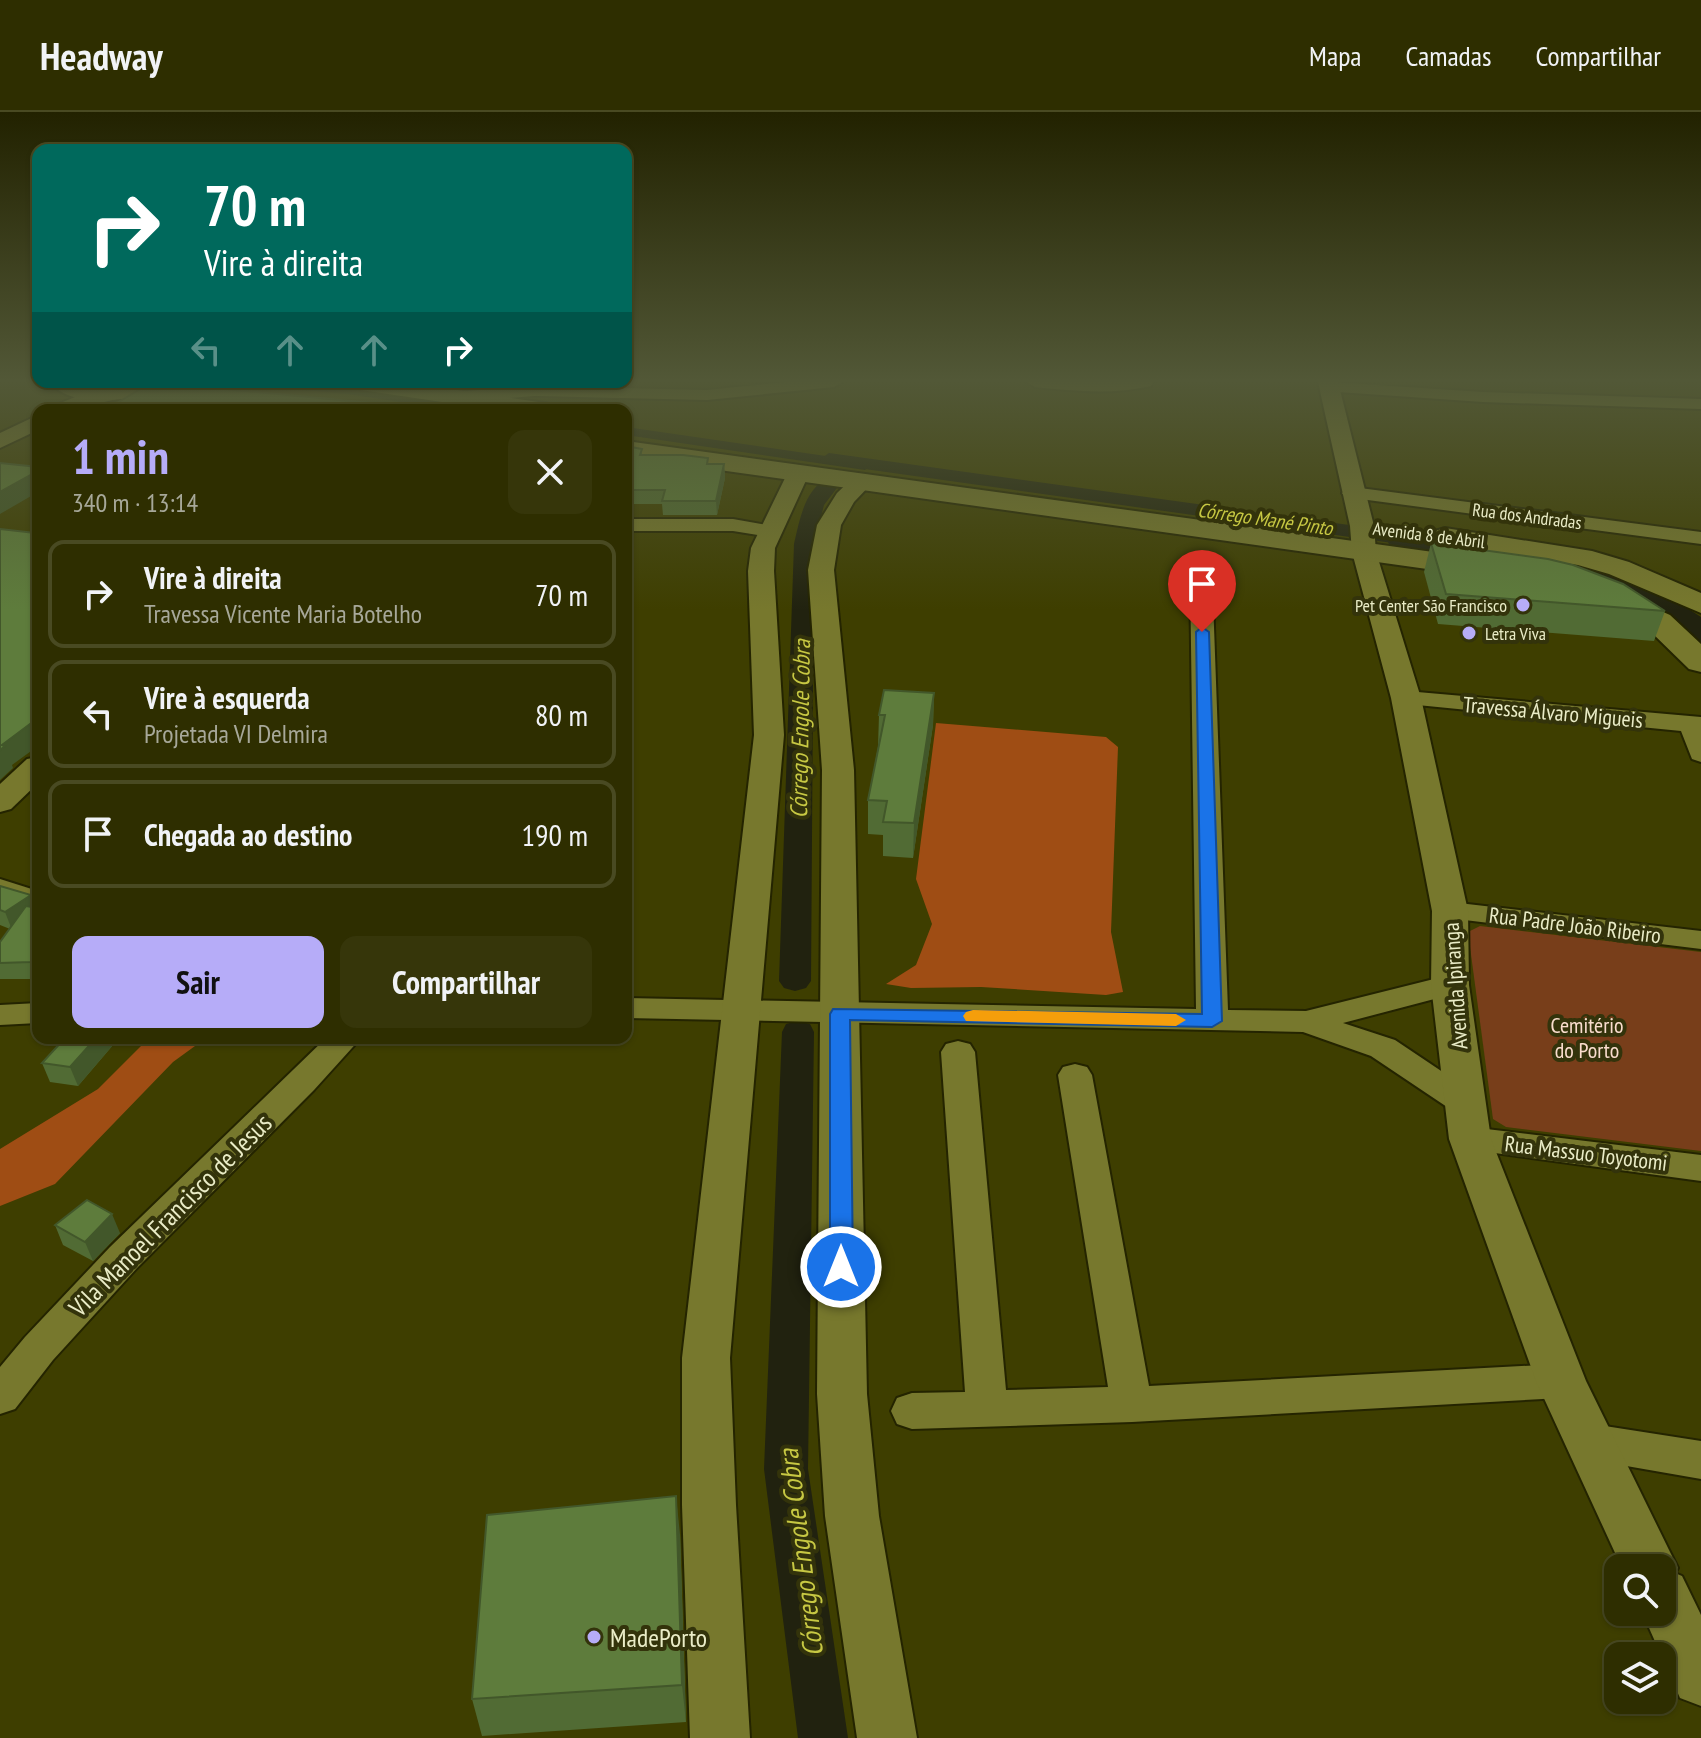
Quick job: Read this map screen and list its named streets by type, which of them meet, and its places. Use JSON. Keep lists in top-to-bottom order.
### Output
{
  "streets": {
    "main road": ["Avenida 8 de Abril"],
    "street": [
      "Rua dos Andradas",
      "Travessa Álvaro Migueis",
      "Rua Padre João Ribeiro",
      "Avenida Ipiranga",
      "Rua Massuo Toyotomi",
      "Vila Manoel Francisco de Jesus"
    ]
  },
  "crossings": [
    ["Rua dos Andradas", "Avenida Ipiranga"],
    ["Avenida 8 de Abril", "Avenida Ipiranga"],
    ["Travessa Álvaro Migueis", "Avenida Ipiranga"],
    ["Rua Padre João Ribeiro", "Avenida Ipiranga"],
    ["Avenida Ipiranga", "Rua Massuo Toyotomi"]
  ],
  "water": ["Córrego Mané Pinto", "Córrego Engole Cobra"],
  "parks": ["Cemitério do Porto"],
  "places": ["Pet Center São Francisco", "Letra Viva", "MadePorto"],
  "page": {
    "header": "Headway",
    "nav": ["Mapa", "Camadas", "Compartilhar"],
    "turn": ["70 m", "Vire à direita"],
    "heading": ["1 min", "340 m · 13:14"],
    "list": [
      {
        "name": "Vire à direita",
        "note": "Travessa Vicente Maria Botelho",
        "value": "70 m"
      },
      {
        "name": "Vire à esquerda",
        "note": "Projetada VI Delmira",
        "value": "80 m"
      },
      {
        "name": "Chegada ao destino",
        "value": "190 m"
      }
    ],
    "buttons": ["Sair", "Compartilhar"]
  }
}
